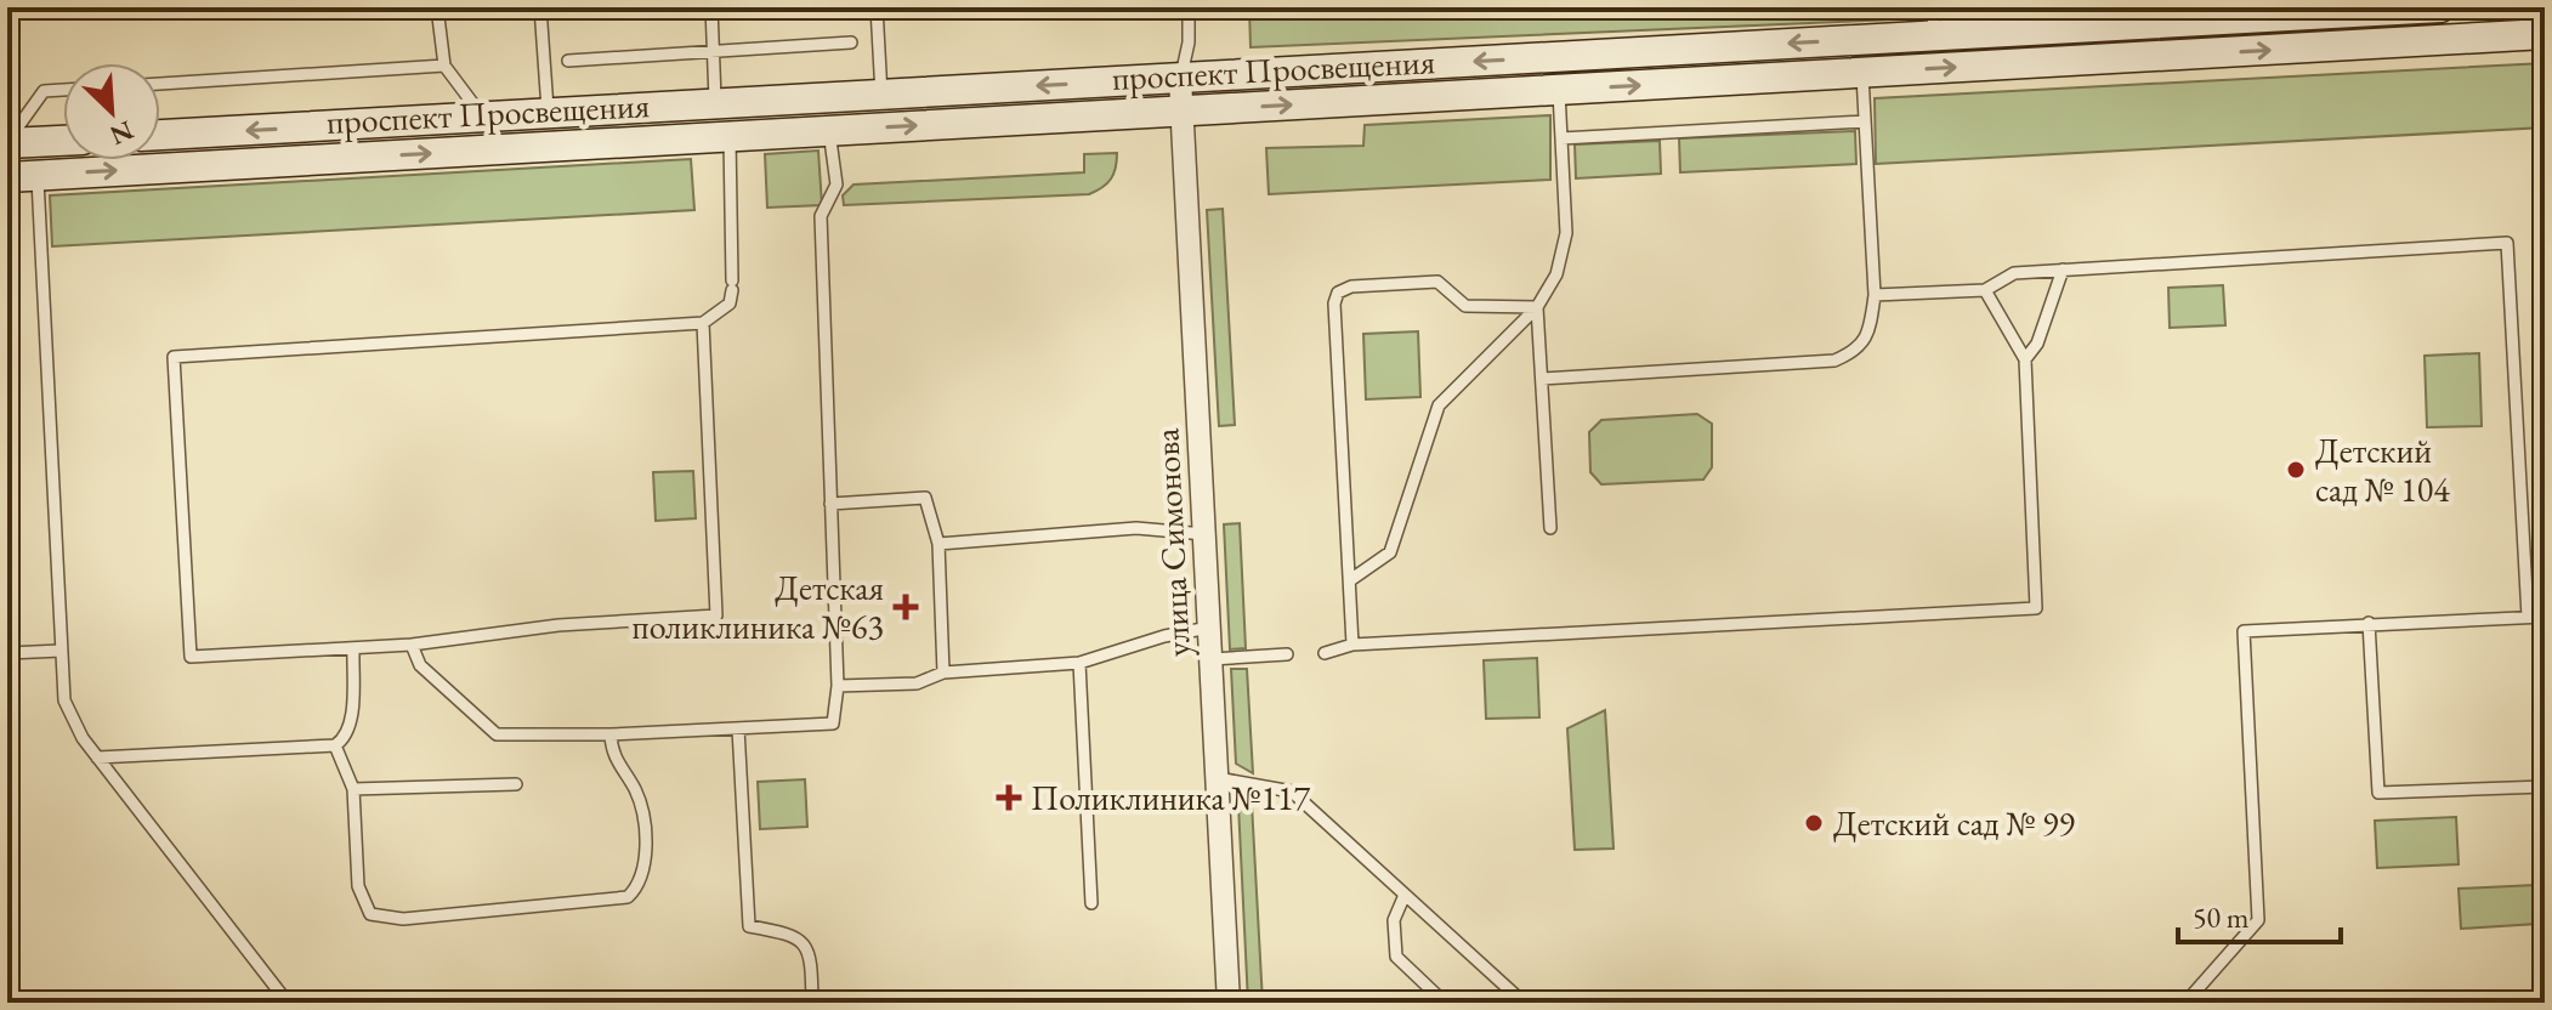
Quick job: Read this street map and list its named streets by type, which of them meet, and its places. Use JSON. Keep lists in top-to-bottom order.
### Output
{
  "streets": {
    "main road": ["проспект Просвещения"],
    "street": ["улица Симонова"]
  },
  "crossings": [
    ["проспект Просвещения", "улица Симонова"]
  ],
  "places": {
    "other": ["Детский сад № 104", "Детский сад № 99"],
    "health": ["Детская поликлиника №63", "Поликлиника №117"]
  },
  "scale_bar": "50 m",
  "north": "bottom right"
}
